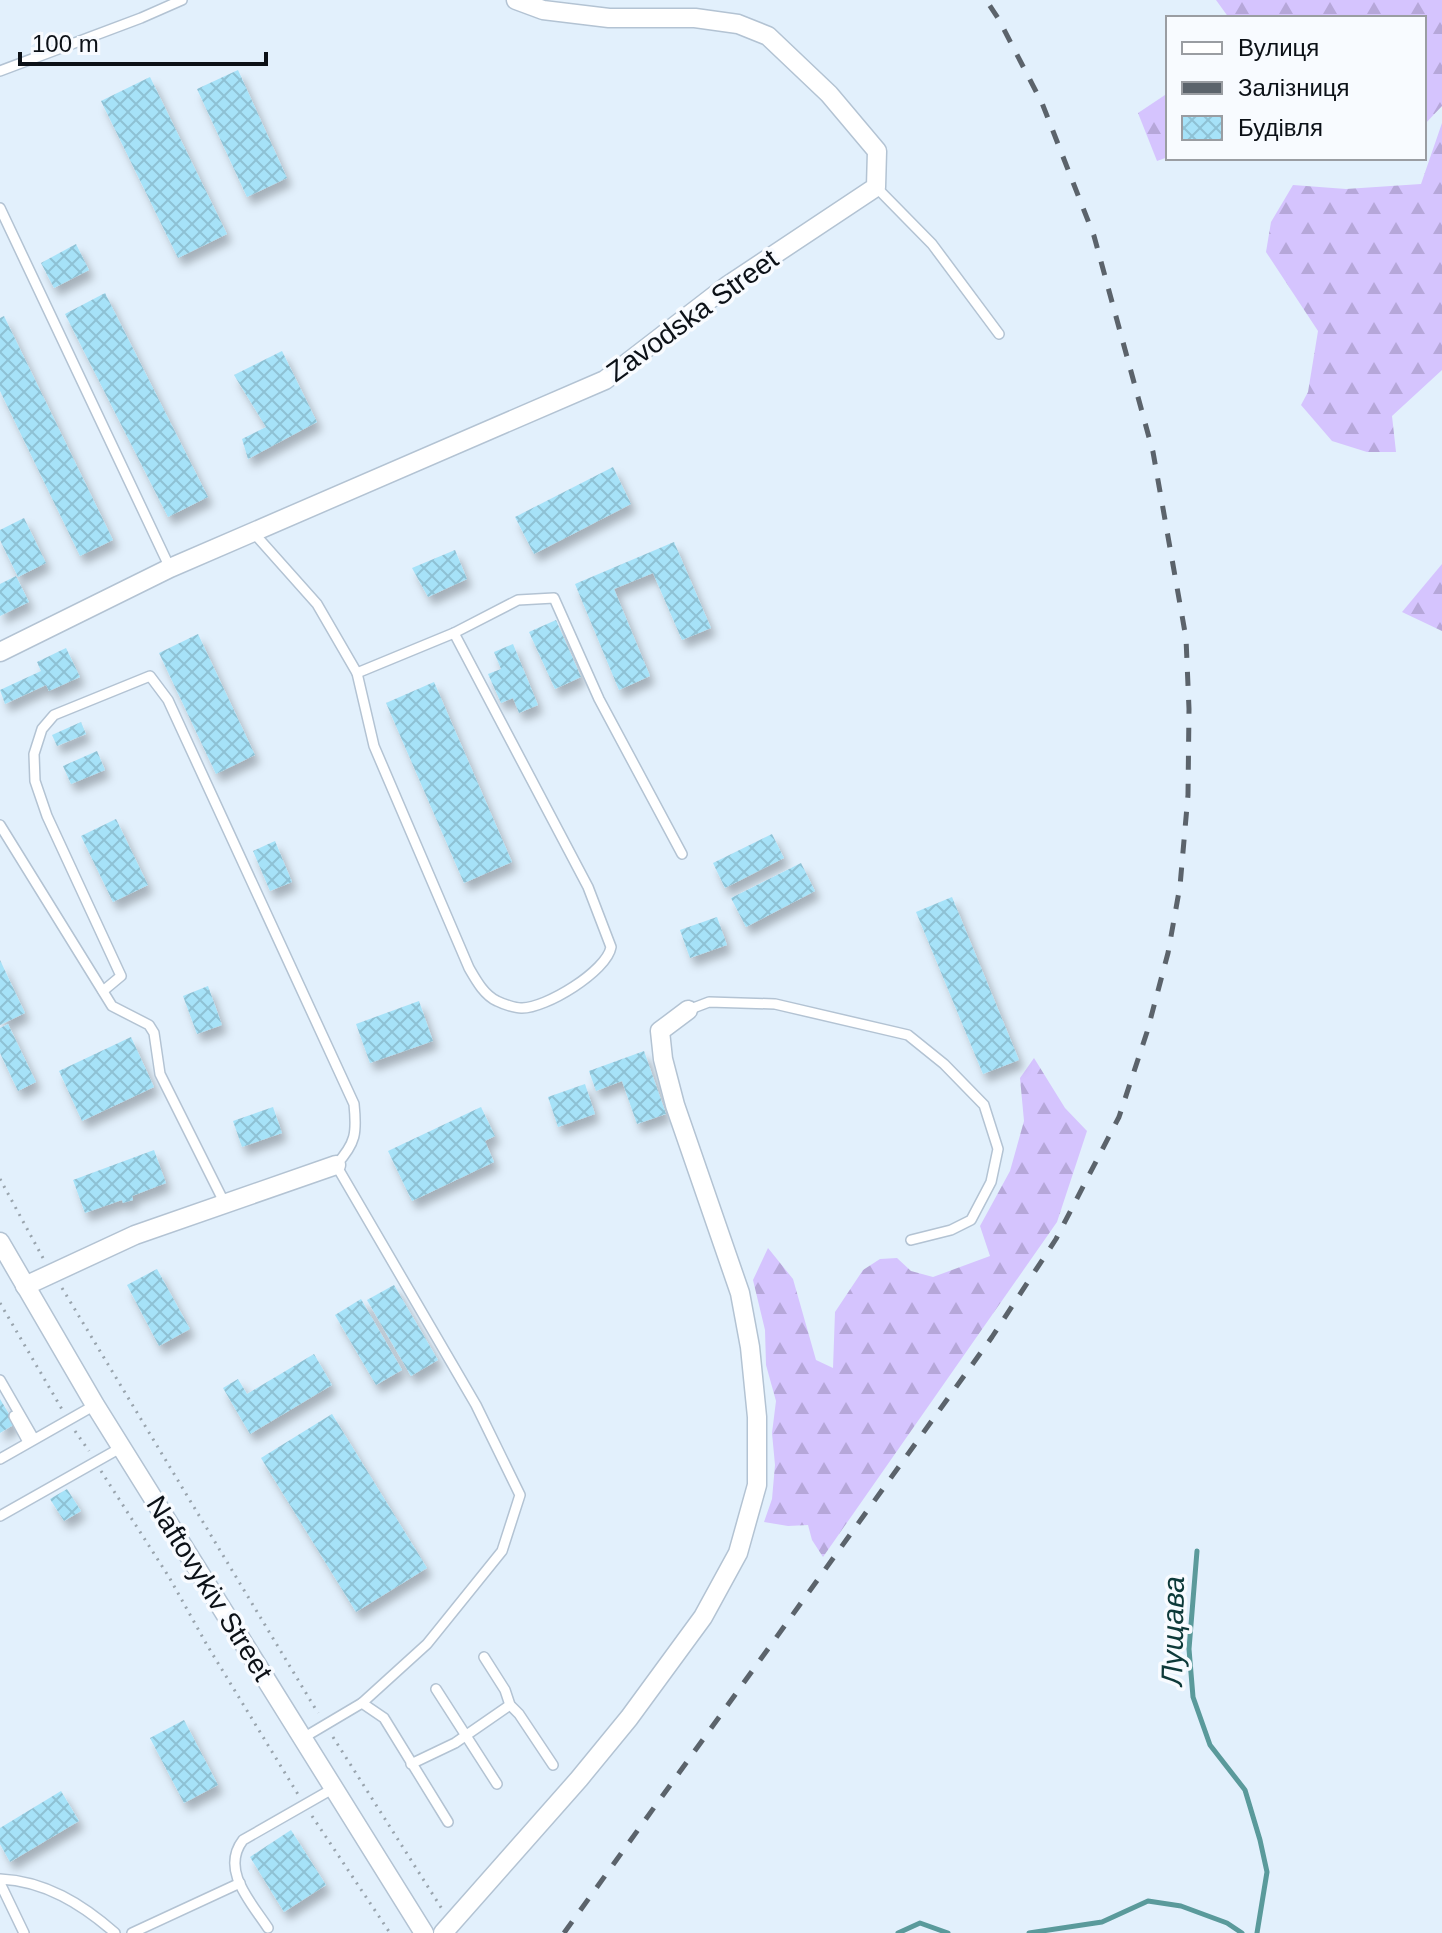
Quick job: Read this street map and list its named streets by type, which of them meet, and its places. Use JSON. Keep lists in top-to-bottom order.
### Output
{
  "streets": {
    "street": ["Zavodska Street", "Naftovykiv Street"]
  },
  "water": ["Лущава"],
  "legend": ["Вулиця", "Залізниця", "Будівля"],
  "scale_bar": "100 m"
}
